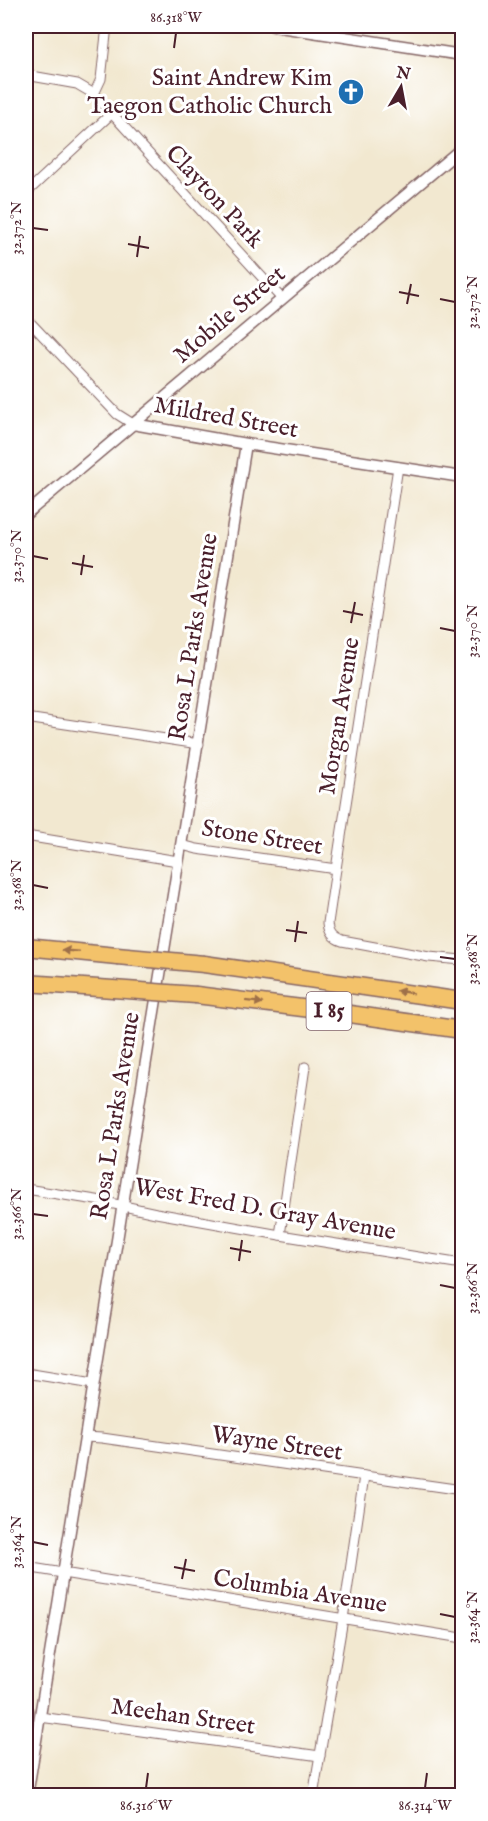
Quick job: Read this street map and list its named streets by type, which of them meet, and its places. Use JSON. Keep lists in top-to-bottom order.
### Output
{
  "streets": {
    "highway": ["I 85"],
    "street": [
      "Clayton Park",
      "Mobile Street",
      "Mildred Street",
      "Rosa L Parks Avenue",
      "Morgan Avenue",
      "Stone Street",
      "West Fred D. Gray Avenue",
      "Wayne Street",
      "Columbia Avenue",
      "Meehan Street"
    ]
  },
  "crossings": [
    ["Clayton Park", "Mobile Street"],
    ["Mobile Street", "Mildred Street"],
    ["Mildred Street", "Rosa L Parks Avenue"],
    ["Mildred Street", "Morgan Avenue"],
    ["Rosa L Parks Avenue", "Stone Street"],
    ["Rosa L Parks Avenue", "West Fred D. Gray Avenue"],
    ["Rosa L Parks Avenue", "Wayne Street"],
    ["Rosa L Parks Avenue", "Columbia Avenue"],
    ["Rosa L Parks Avenue", "Meehan Street"],
    ["Morgan Avenue", "Stone Street"]
  ],
  "places": {
    "church": ["Saint Andrew Kim Taegon Catholic Church"]
  },
  "north": "top",
  "coordinates": [
    "86.318°W",
    "32.372°N",
    "32.370°N",
    "32.368°N",
    "32.366°N",
    "32.364°N",
    "86.316°W",
    "86.314°W"
  ]
}
